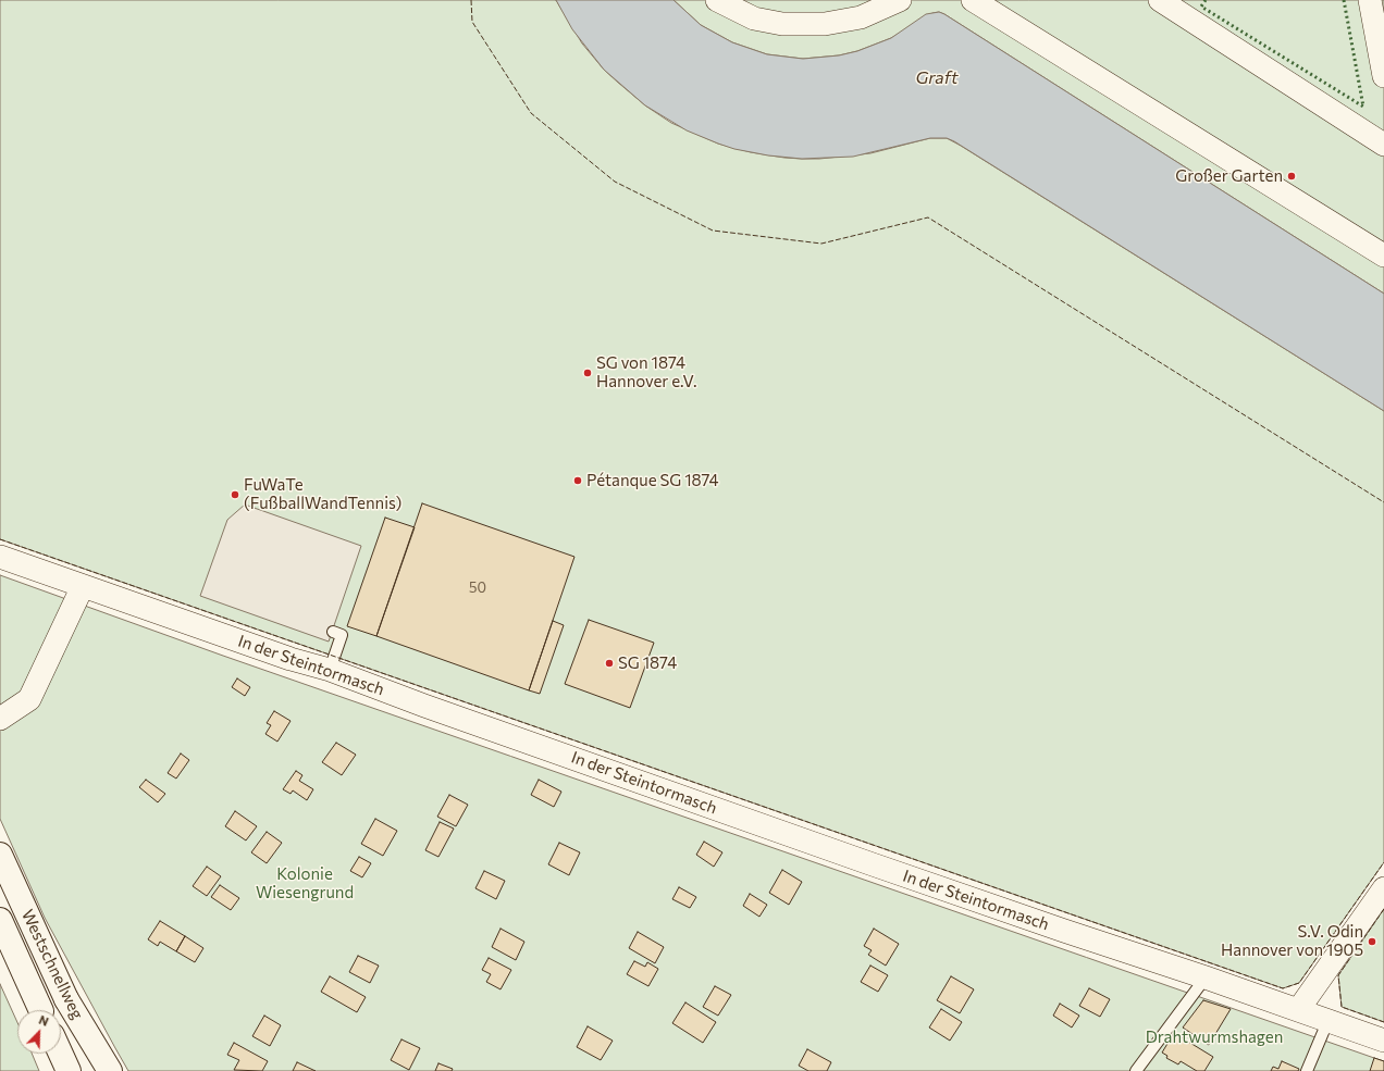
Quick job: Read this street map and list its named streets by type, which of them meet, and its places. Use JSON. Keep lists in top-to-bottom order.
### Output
{
  "streets": {
    "main road": ["Westschnellweg"],
    "street": ["In der Steintormasch"]
  },
  "water": ["Graft"],
  "parks": ["Kolonie Wiesengrund", "Drahtwurmshagen"],
  "places": [
    "Großer Garten",
    "SG von 1874 Hannover e.V.",
    "Pétanque SG 1874",
    "FuWaTe (FußballWandTennis)",
    "SG 1874",
    "S.V. Odin Hannover von 1905"
  ],
  "house_numbers": ["50"],
  "north": "top right"
}
